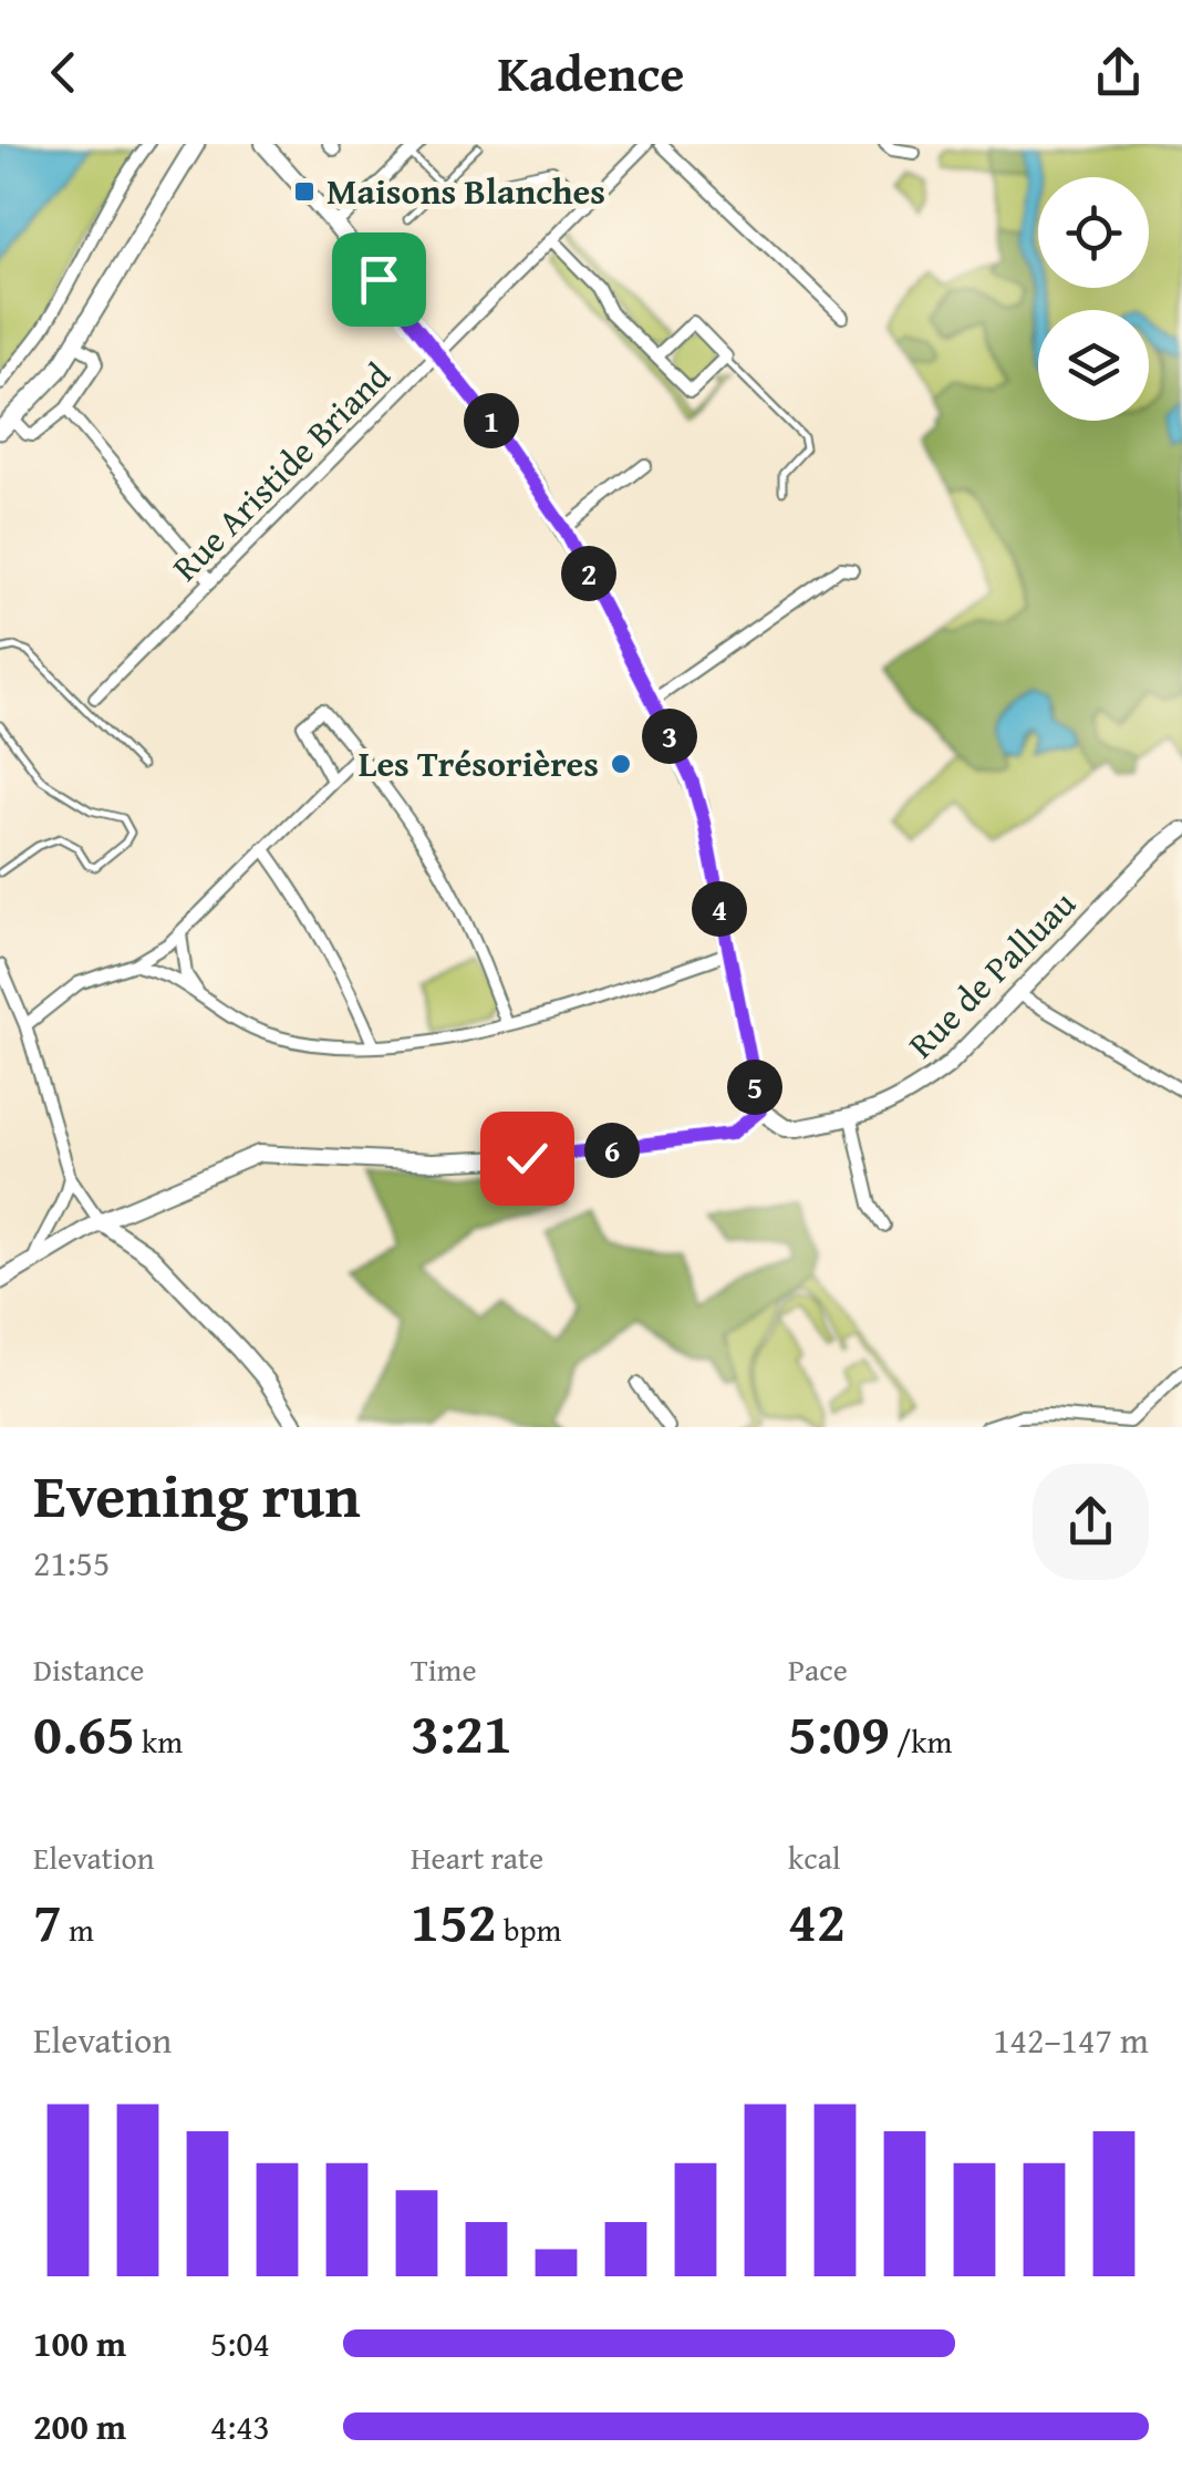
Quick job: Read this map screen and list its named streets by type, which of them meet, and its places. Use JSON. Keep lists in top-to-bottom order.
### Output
{
  "streets": {
    "street": ["Rue Aristide Briand", "Rue de Palluau"]
  },
  "places": {
    "transit": ["Maisons Blanches"],
    "other": ["Les Trésorières"]
  },
  "page": {
    "header": "Kadence",
    "pins": [
      "1",
      "2",
      "3",
      "4",
      "5",
      "6"
    ],
    "heading": ["Evening run", "21:55"],
    "stats": [
      ["Distance", "0.65 km"],
      ["Time", "3:21"],
      ["Pace", "5:09 /km"],
      ["Elevation", "7 m"],
      ["Heart rate", "152 bpm"],
      ["kcal", "42"]
    ],
    "chart": ["Elevation", "142–147 m"],
    "list": [
      {
        "name": "100 m",
        "note": "5:04"
      },
      {
        "name": "200 m",
        "note": "4:43"
      }
    ]
  }
}
